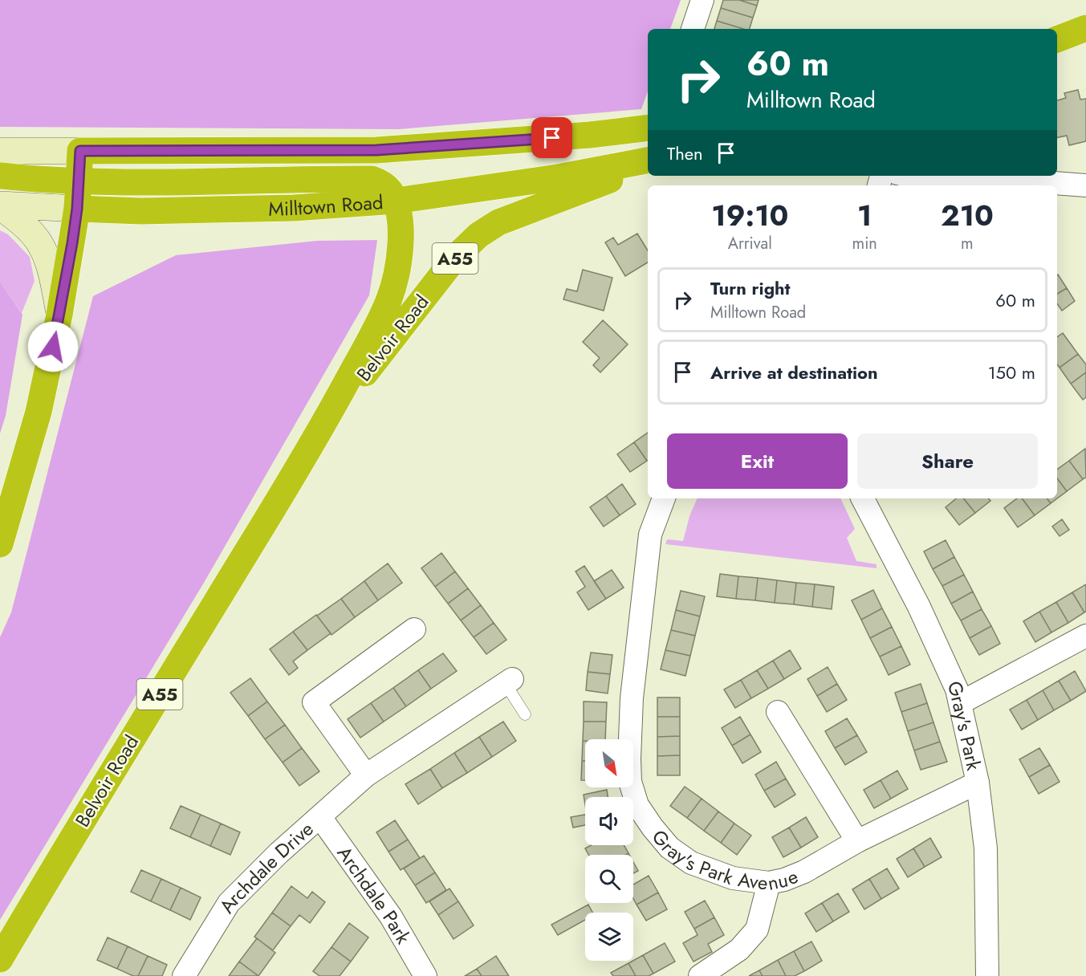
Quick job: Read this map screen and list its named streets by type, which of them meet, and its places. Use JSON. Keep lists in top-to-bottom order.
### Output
{
  "streets": {
    "highway": ["Milltown Road", "A55", "Belvoir Road"],
    "street": [
      "Gray's Park",
      "Gray's Park Avenue",
      "Archdale Drive",
      "Archdale Park"
    ]
  },
  "crossings": [
    ["Milltown Road", "Belvoir Road"],
    ["Gray's Park", "Gray's Park Avenue"],
    ["Archdale Drive", "Archdale Park"]
  ],
  "north": "bottom right",
  "page": {
    "turn": ["60 m", "Milltown Road"],
    "then": "Then",
    "eta": [
      "19:10",
      "Arrival",
      "1",
      "min",
      "210",
      "m"
    ],
    "list": [
      {
        "name": "Turn right",
        "note": "Milltown Road",
        "value": "60 m"
      },
      {
        "name": "Arrive at destination",
        "value": "150 m"
      }
    ],
    "buttons": ["Exit", "Share"]
  }
}
